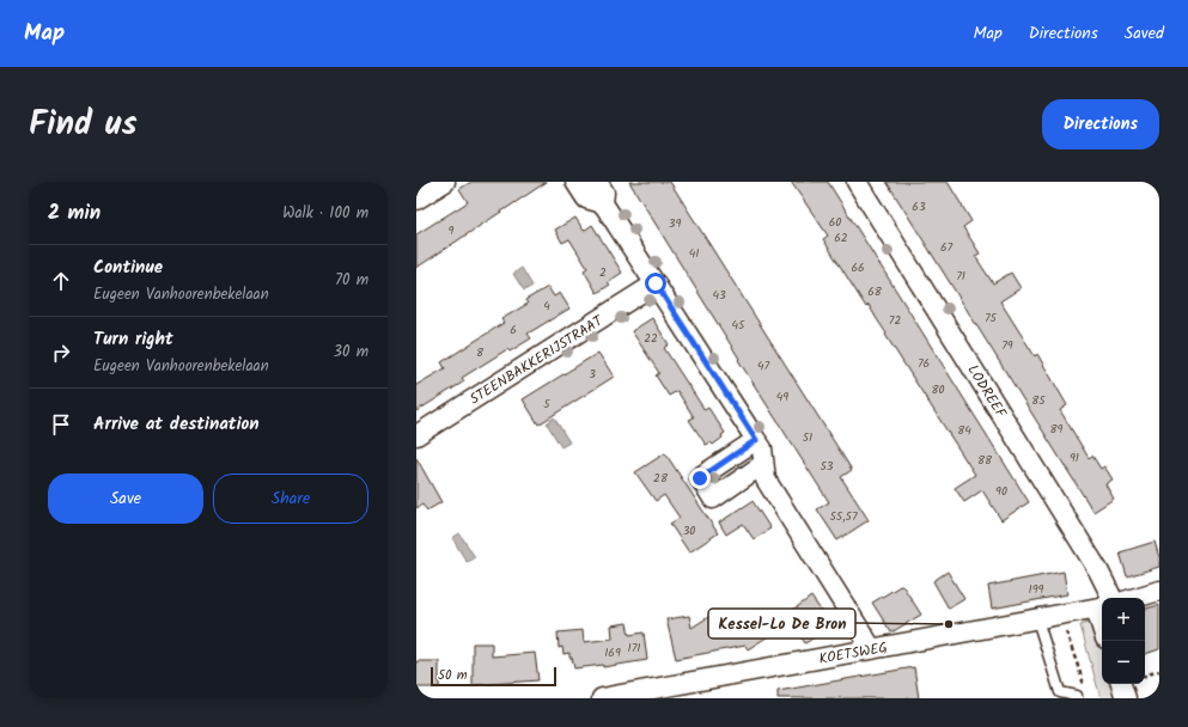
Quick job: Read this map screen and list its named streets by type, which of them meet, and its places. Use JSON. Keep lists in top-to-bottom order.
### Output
{
  "streets": {
    "street": ["STEENBAKKERIJSTRAAT", "LODREEF", "KOETSWEG"]
  },
  "places": ["Kessel-Lo De Bron"],
  "house_numbers": [
    "63",
    "60",
    "39",
    "9",
    "62",
    "67",
    "41",
    "66",
    "2",
    "71",
    "68",
    "43",
    "4",
    "75",
    "72",
    "45",
    "6",
    "22",
    "79",
    "8",
    "76",
    "47",
    "3",
    "80",
    "49",
    "85",
    "5",
    "89",
    "84",
    "51",
    "91",
    "88",
    "53",
    "28",
    "90",
    "55,57",
    "30",
    "199",
    "171",
    "169"
  ],
  "scale_bar": "50 m",
  "page": {
    "header": "Map",
    "nav": ["Map", "Directions", "Saved"],
    "title": "Find us",
    "buttons": [
      "Directions",
      ["Save", "Share"]
    ],
    "heading": ["2 min", "Walk · 100 m"],
    "list": [
      ["Continue", "Eugeen Vanhoorenbekelaan", "70 m"],
      ["Turn right", "Eugeen Vanhoorenbekelaan", "30 m"],
      "Arrive at destination"
    ],
    "map_buttons": ["+", "−"],
    "scale": "50 m"
  }
}
